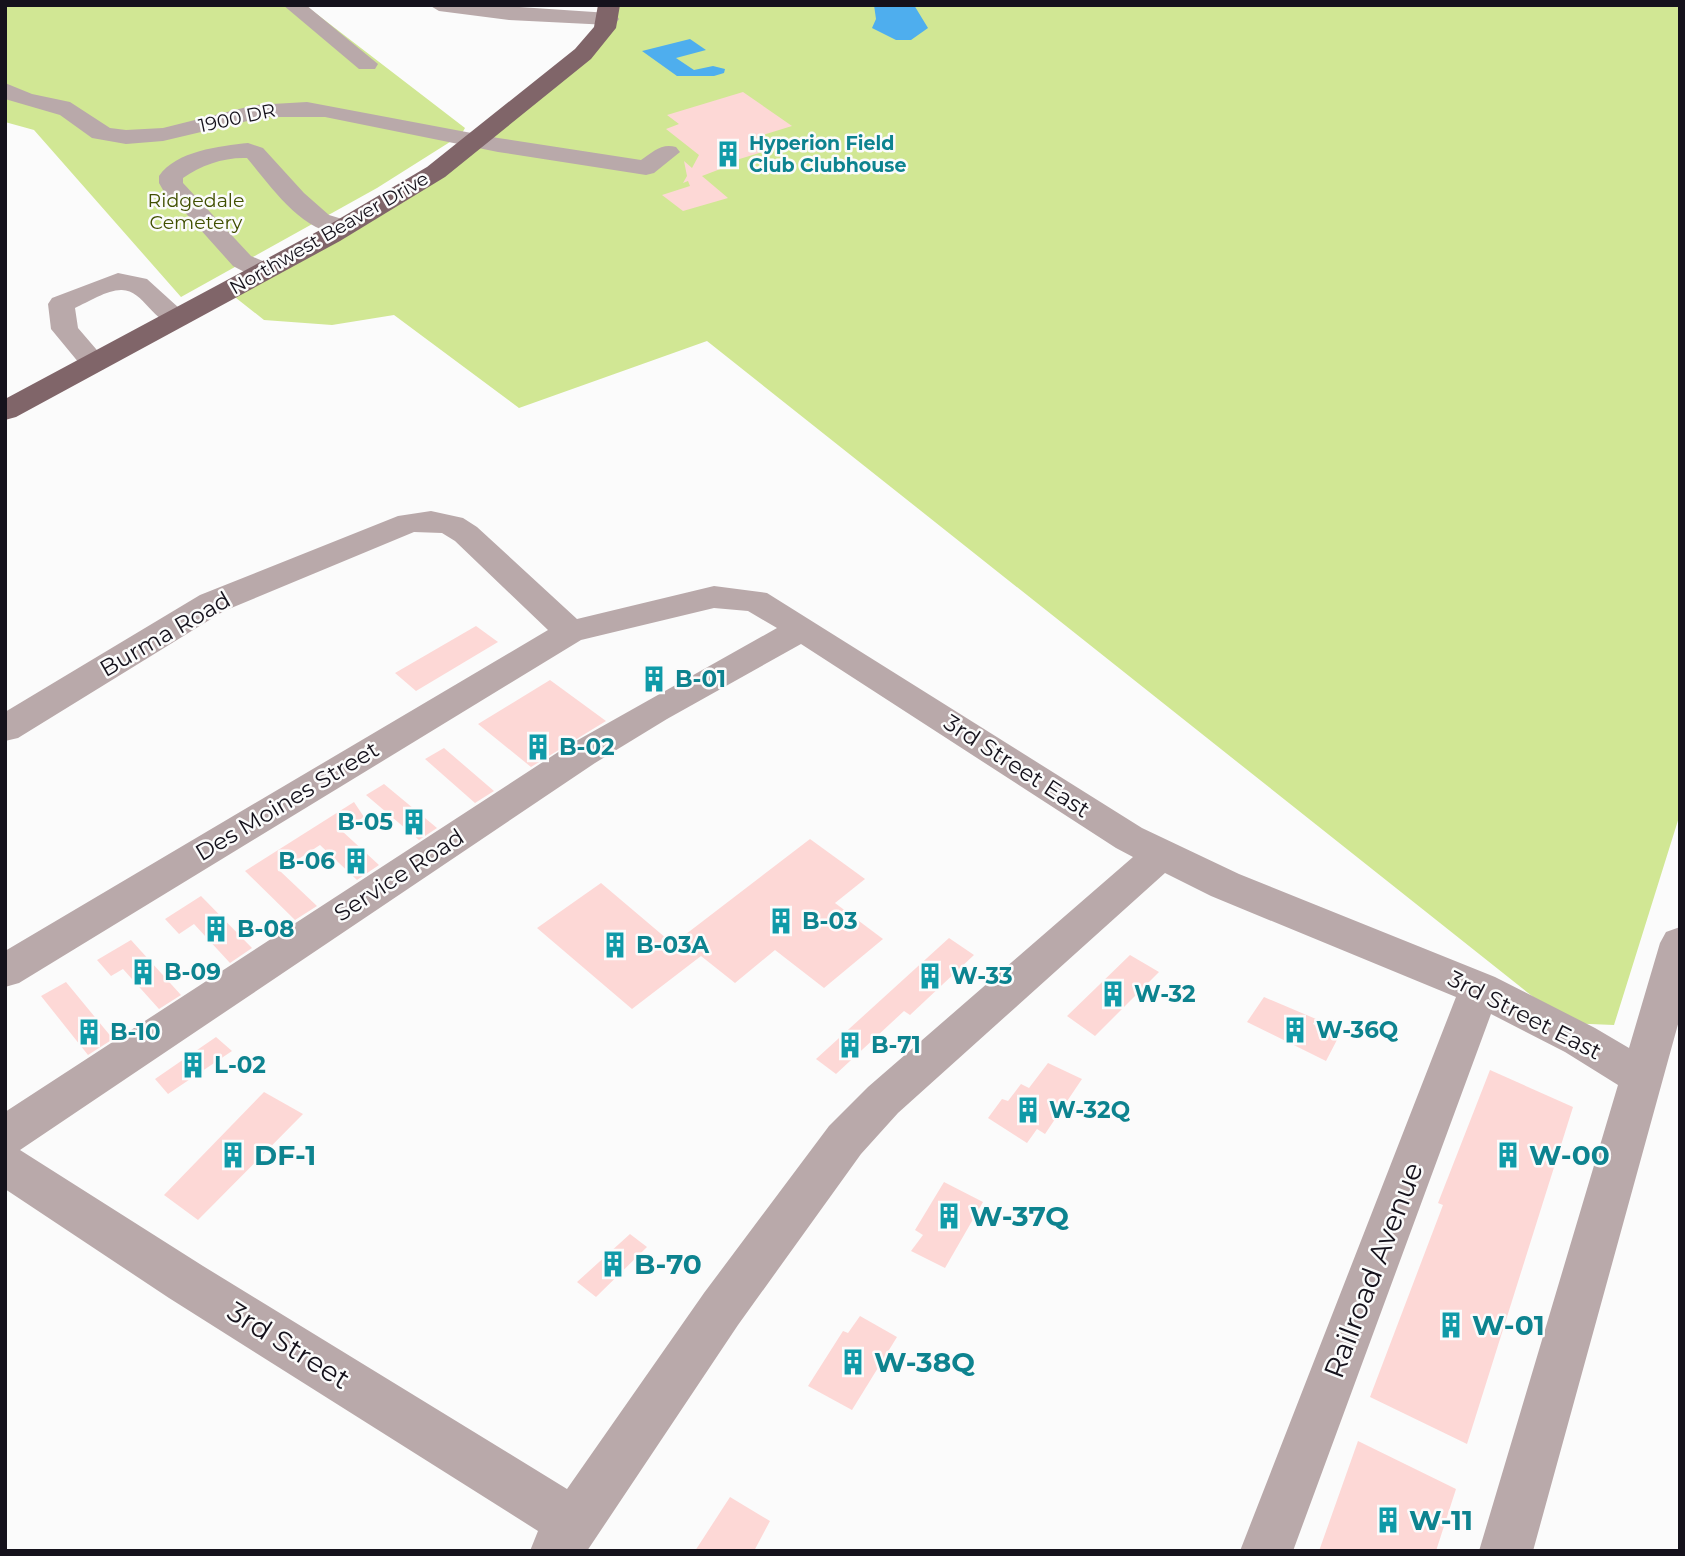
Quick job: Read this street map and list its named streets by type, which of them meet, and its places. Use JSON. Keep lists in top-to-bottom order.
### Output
{
  "streets": {
    "main road": ["Northwest Beaver Drive"],
    "street": [
      "1900 DR",
      "Burma Road",
      "3rd Street East",
      "Des Moines Street",
      "Service Road",
      "Railroad Avenue",
      "3rd Street"
    ]
  },
  "crossings": [
    ["1900 DR", "Northwest Beaver Drive"],
    ["Burma Road", "3rd Street East"],
    ["Burma Road", "Des Moines Street"],
    ["3rd Street East", "Des Moines Street"],
    ["3rd Street East", "Service Road"],
    ["3rd Street East", "Railroad Avenue"]
  ],
  "parks": ["Ridgedale Cemetery"],
  "places": {
    "building": [
      "Hyperion Field Club Clubhouse",
      "B-01",
      "B-02",
      "B-05",
      "B-06",
      "B-03",
      "B-08",
      "B-03A",
      "B-09",
      "W-33",
      "W-32",
      "W-36Q",
      "B-10",
      "B-71",
      "L-02",
      "W-32Q",
      "DF-1",
      "W-00",
      "W-37Q",
      "B-70",
      "W-01",
      "W-38Q",
      "W-11"
    ]
  }
}
